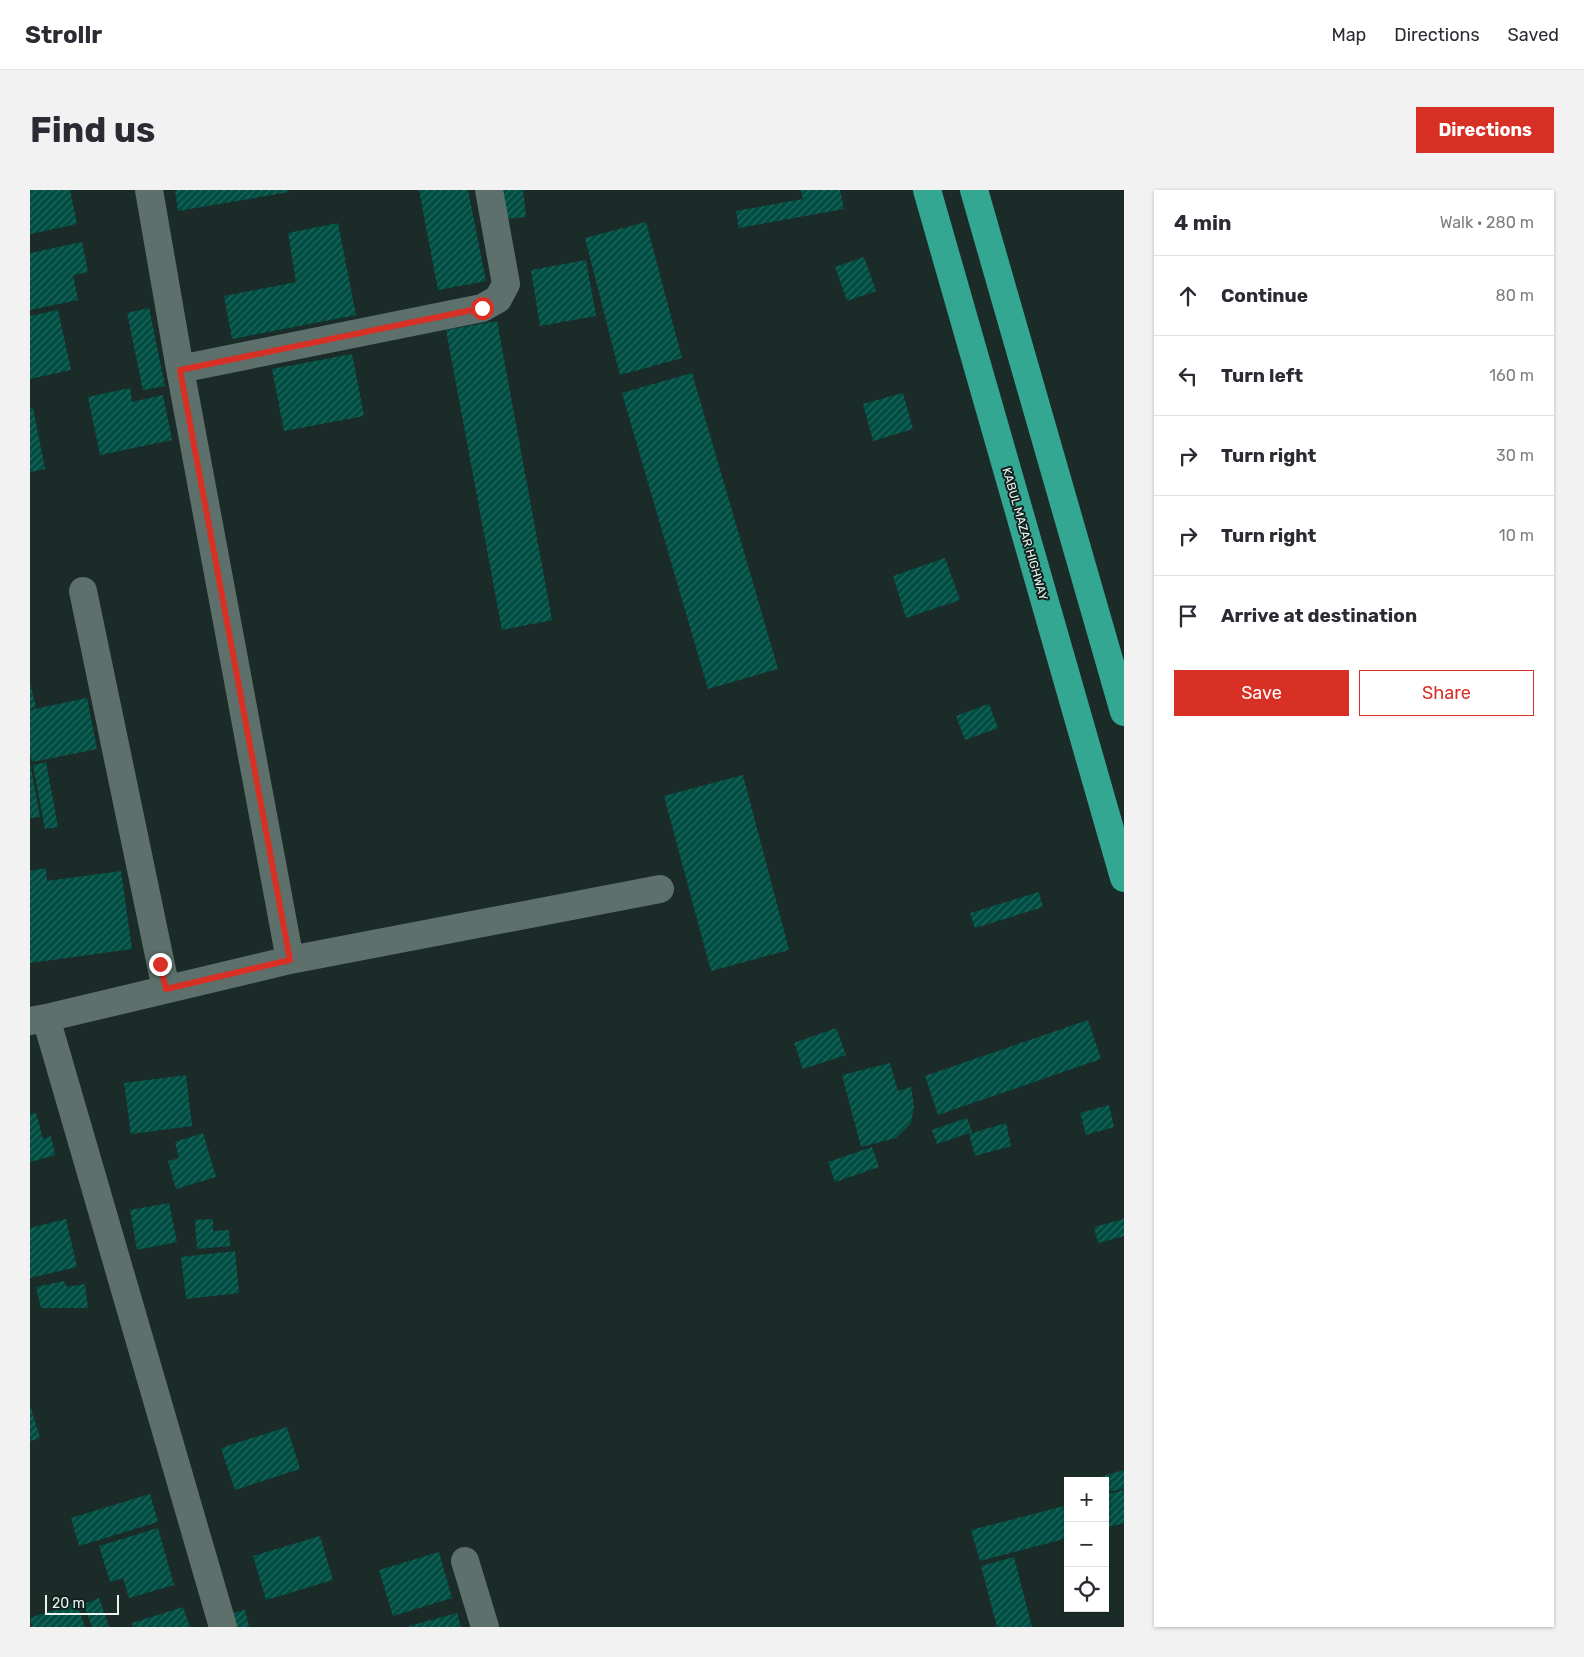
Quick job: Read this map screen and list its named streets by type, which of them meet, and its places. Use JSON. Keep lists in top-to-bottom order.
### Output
{
  "streets": {
    "highway": ["KABUL MAZAR HIGHWAY"]
  },
  "scale_bar": "20 m",
  "page": {
    "header": "Strollr",
    "nav": ["Map", "Directions", "Saved"],
    "buttons": [
      "Directions",
      ["Save", "Share"]
    ],
    "title": "Find us",
    "heading": ["4 min", "Walk · 280 m"],
    "list": [
      ["Continue", "80 m"],
      ["Turn left", "160 m"],
      ["Turn right", "30 m"],
      ["Turn right", "10 m"],
      "Arrive at destination"
    ],
    "map_buttons": ["+", "−"],
    "scale": "20 m"
  }
}
